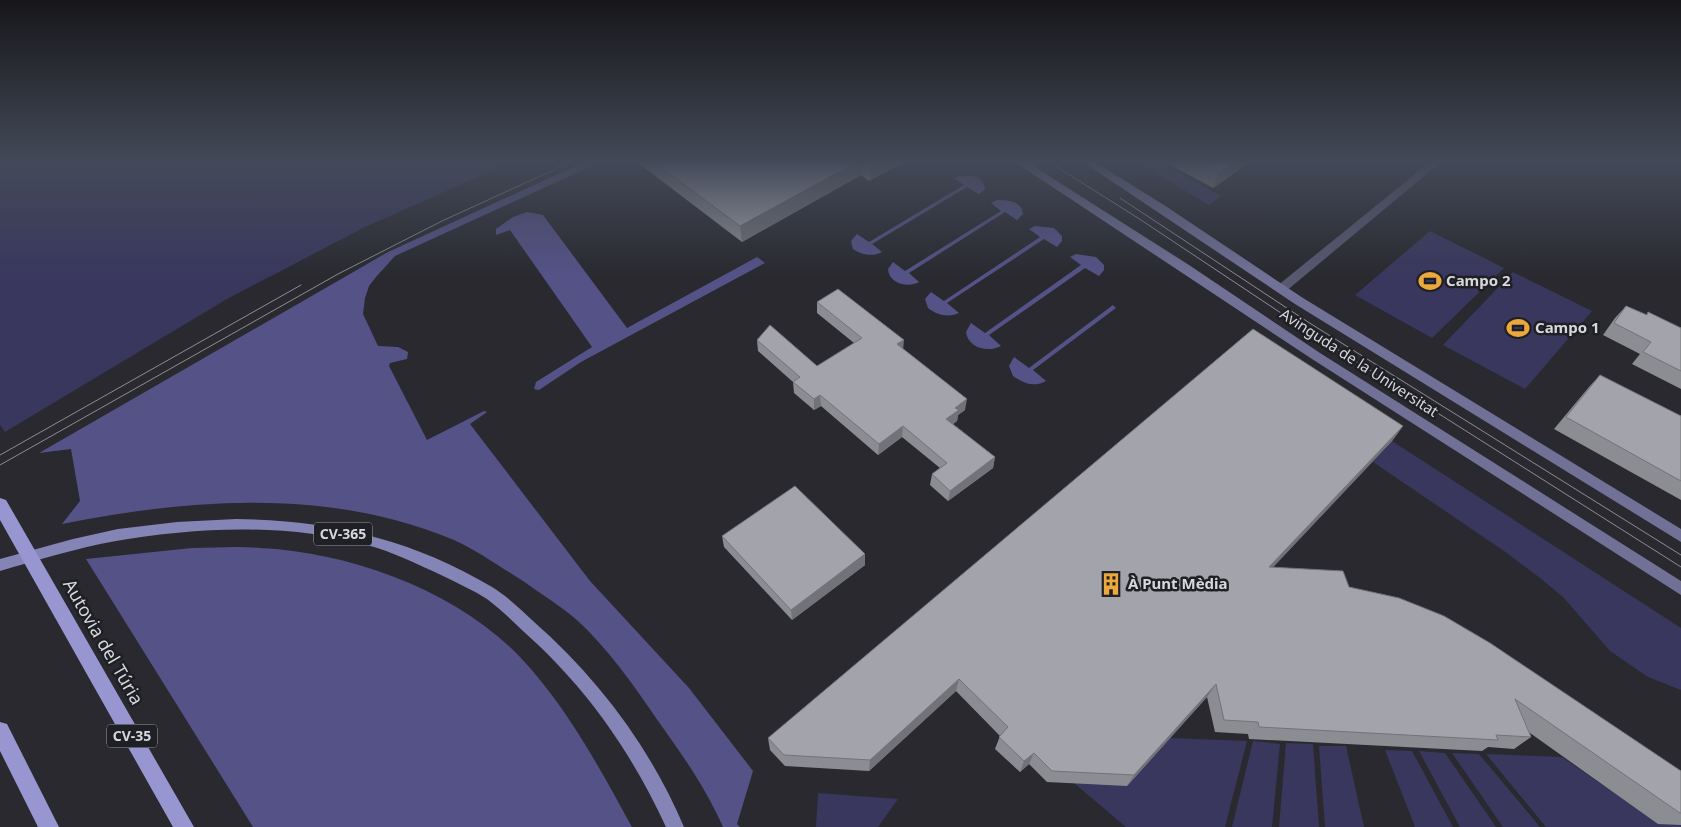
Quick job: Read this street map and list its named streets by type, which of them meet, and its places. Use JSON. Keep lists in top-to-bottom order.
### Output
{
  "streets": {
    "highway": ["Autovia del Túria", "CV-35"],
    "main road": ["CV-365"],
    "street": ["Avinguda de la Universitat"]
  },
  "places": {
    "sports": ["Campo 2", "Campo 1"],
    "building": ["À Punt Mèdia"]
  }
}
